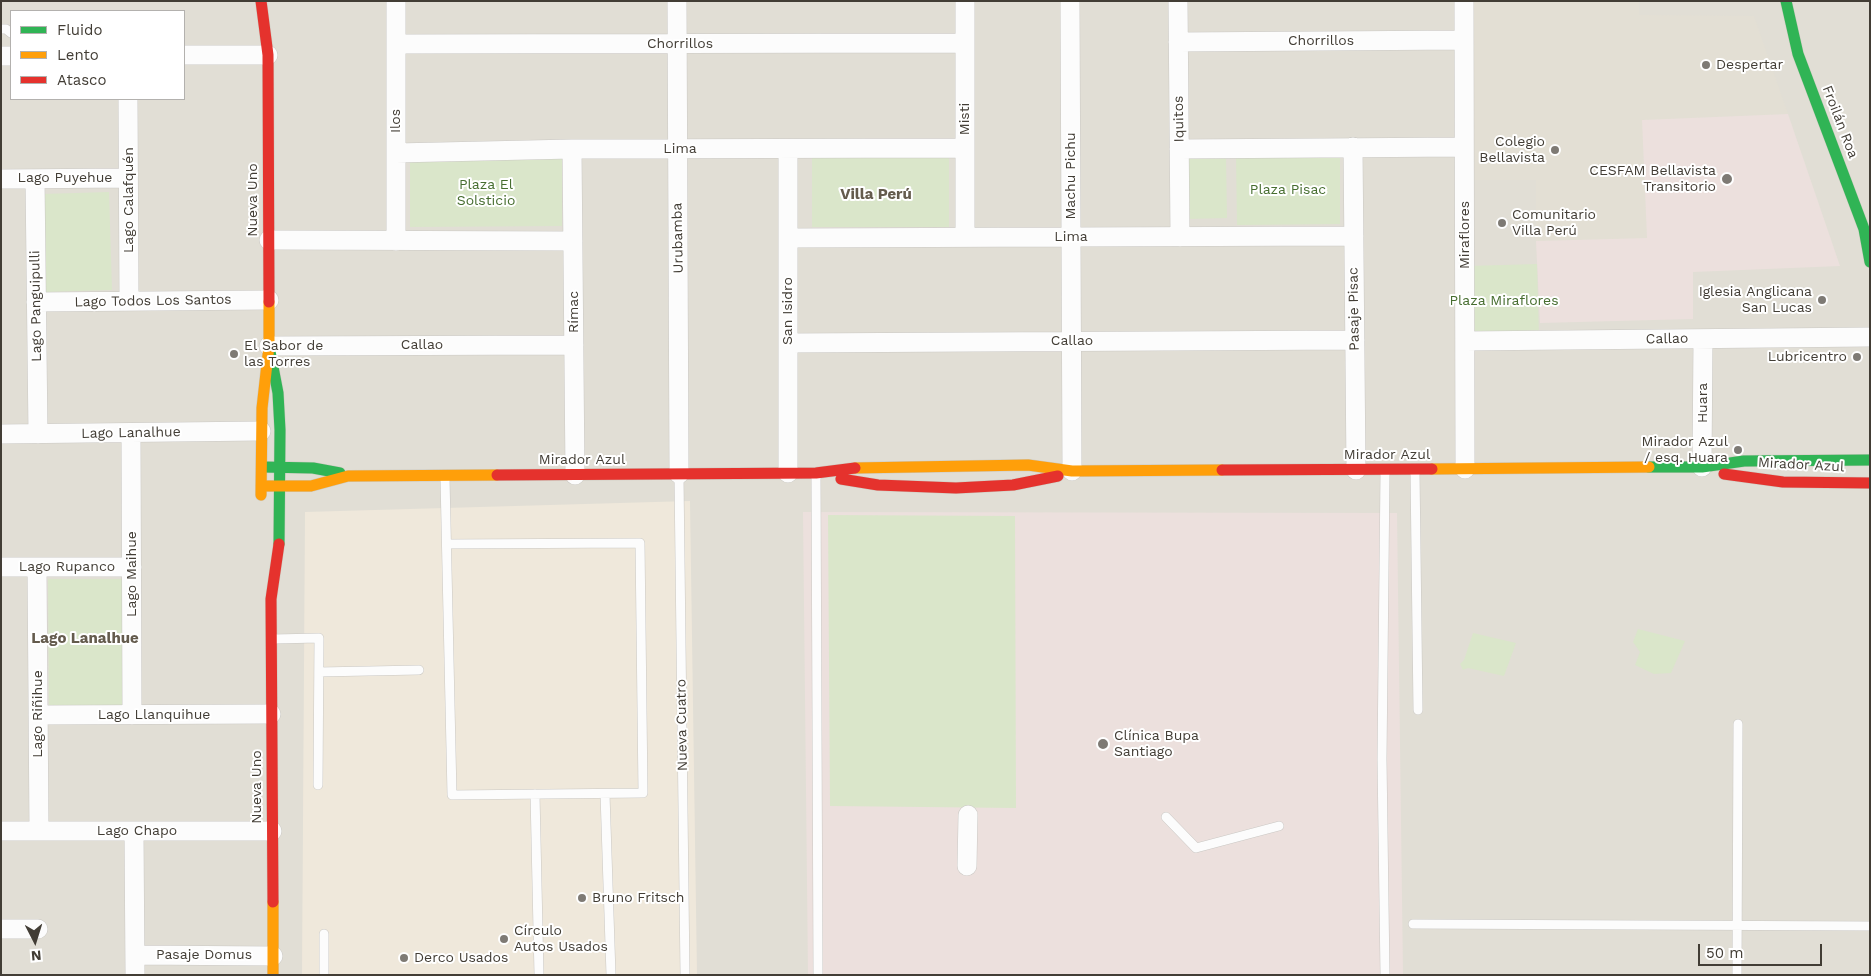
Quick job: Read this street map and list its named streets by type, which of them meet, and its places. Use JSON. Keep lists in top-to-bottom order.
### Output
{
  "streets": {
    "street": [
      "Chorrillos",
      "Misti",
      "Iquitos",
      "Ilos",
      "Froilán Roa",
      "Lima",
      "Machu Pichu",
      "Lago Puyehue",
      "Lago Calafquén",
      "Nueva Uno",
      "Miraflores",
      "Urubamba",
      "Lago Todos Los Santos",
      "Lago Panguipulli",
      "Pasaje Pisac",
      "San Isidro",
      "Rímac",
      "Callao",
      "Huara",
      "Lago Lanalhue",
      "Mirador Azul",
      "Lago Rupanco",
      "Lago Maihue",
      "Lago Riñihue",
      "Lago Llanquihue",
      "Lago Chapo",
      "Pasaje Domus"
    ],
    "lane": ["Nueva Cuatro"]
  },
  "crossings": [
    ["Chorrillos", "Misti"],
    ["Chorrillos", "Iquitos"],
    ["Chorrillos", "Ilos"],
    ["Chorrillos", "Miraflores"],
    ["Chorrillos", "Urubamba"],
    ["Misti", "Lima"],
    ["Iquitos", "Lima"],
    ["Ilos", "Lima"],
    ["Lima", "Machu Pichu"],
    ["Lima", "Urubamba"],
    ["Lima", "Pasaje Pisac"],
    ["Lima", "San Isidro"],
    ["Lima", "Rímac"],
    ["Machu Pichu", "Callao"],
    ["Machu Pichu", "Mirador Azul"],
    ["Lago Puyehue", "Lago Calafquén"],
    ["Lago Puyehue", "Lago Panguipulli"],
    ["Lago Calafquén", "Lago Todos Los Santos"],
    ["Nueva Uno", "Lago Todos Los Santos"],
    ["Nueva Uno", "Callao"],
    ["Nueva Uno", "Lago Lanalhue"],
    ["Nueva Uno", "Mirador Azul"],
    ["Nueva Uno", "Lago Llanquihue"],
    ["Nueva Uno", "Lago Chapo"],
    ["Nueva Uno", "Pasaje Domus"],
    ["Miraflores", "Callao"],
    ["Miraflores", "Mirador Azul"],
    ["Urubamba", "Mirador Azul"],
    ["Urubamba", "Nueva Cuatro"],
    ["Lago Todos Los Santos", "Lago Panguipulli"],
    ["Lago Panguipulli", "Lago Lanalhue"],
    ["Pasaje Pisac", "Callao"],
    ["Pasaje Pisac", "Mirador Azul"],
    ["San Isidro", "Callao"],
    ["San Isidro", "Mirador Azul"],
    ["Rímac", "Callao"],
    ["Rímac", "Mirador Azul"],
    ["Callao", "Huara"],
    ["Huara", "Mirador Azul"],
    ["Lago Lanalhue", "Lago Maihue"],
    ["Mirador Azul", "Nueva Cuatro"],
    ["Lago Rupanco", "Lago Maihue"],
    ["Lago Rupanco", "Lago Riñihue"],
    ["Lago Maihue", "Lago Llanquihue"],
    ["Lago Riñihue", "Lago Llanquihue"],
    ["Lago Riñihue", "Lago Chapo"]
  ],
  "districts": ["Villa Perú", "Lago Lanalhue"],
  "parks": ["Plaza El Solsticio", "Plaza Pisac", "Plaza Miraflores"],
  "places": [
    "Despertar",
    "Colegio Bellavista",
    "CESFAM Bellavista Transitorio",
    "Comunitario Villa Perú",
    "Iglesia Anglicana San Lucas",
    "El Sabor de las Torres",
    "Lubricentro",
    "Mirador Azul / esq. Huara",
    "Clínica Bupa Santiago",
    "Bruno Fritsch",
    "Círculo Autos Usados",
    "Derco Usados"
  ],
  "legend": ["Fluido", "Lento", "Atasco"],
  "scale_bar": "50 m",
  "north": "bottom"
}
